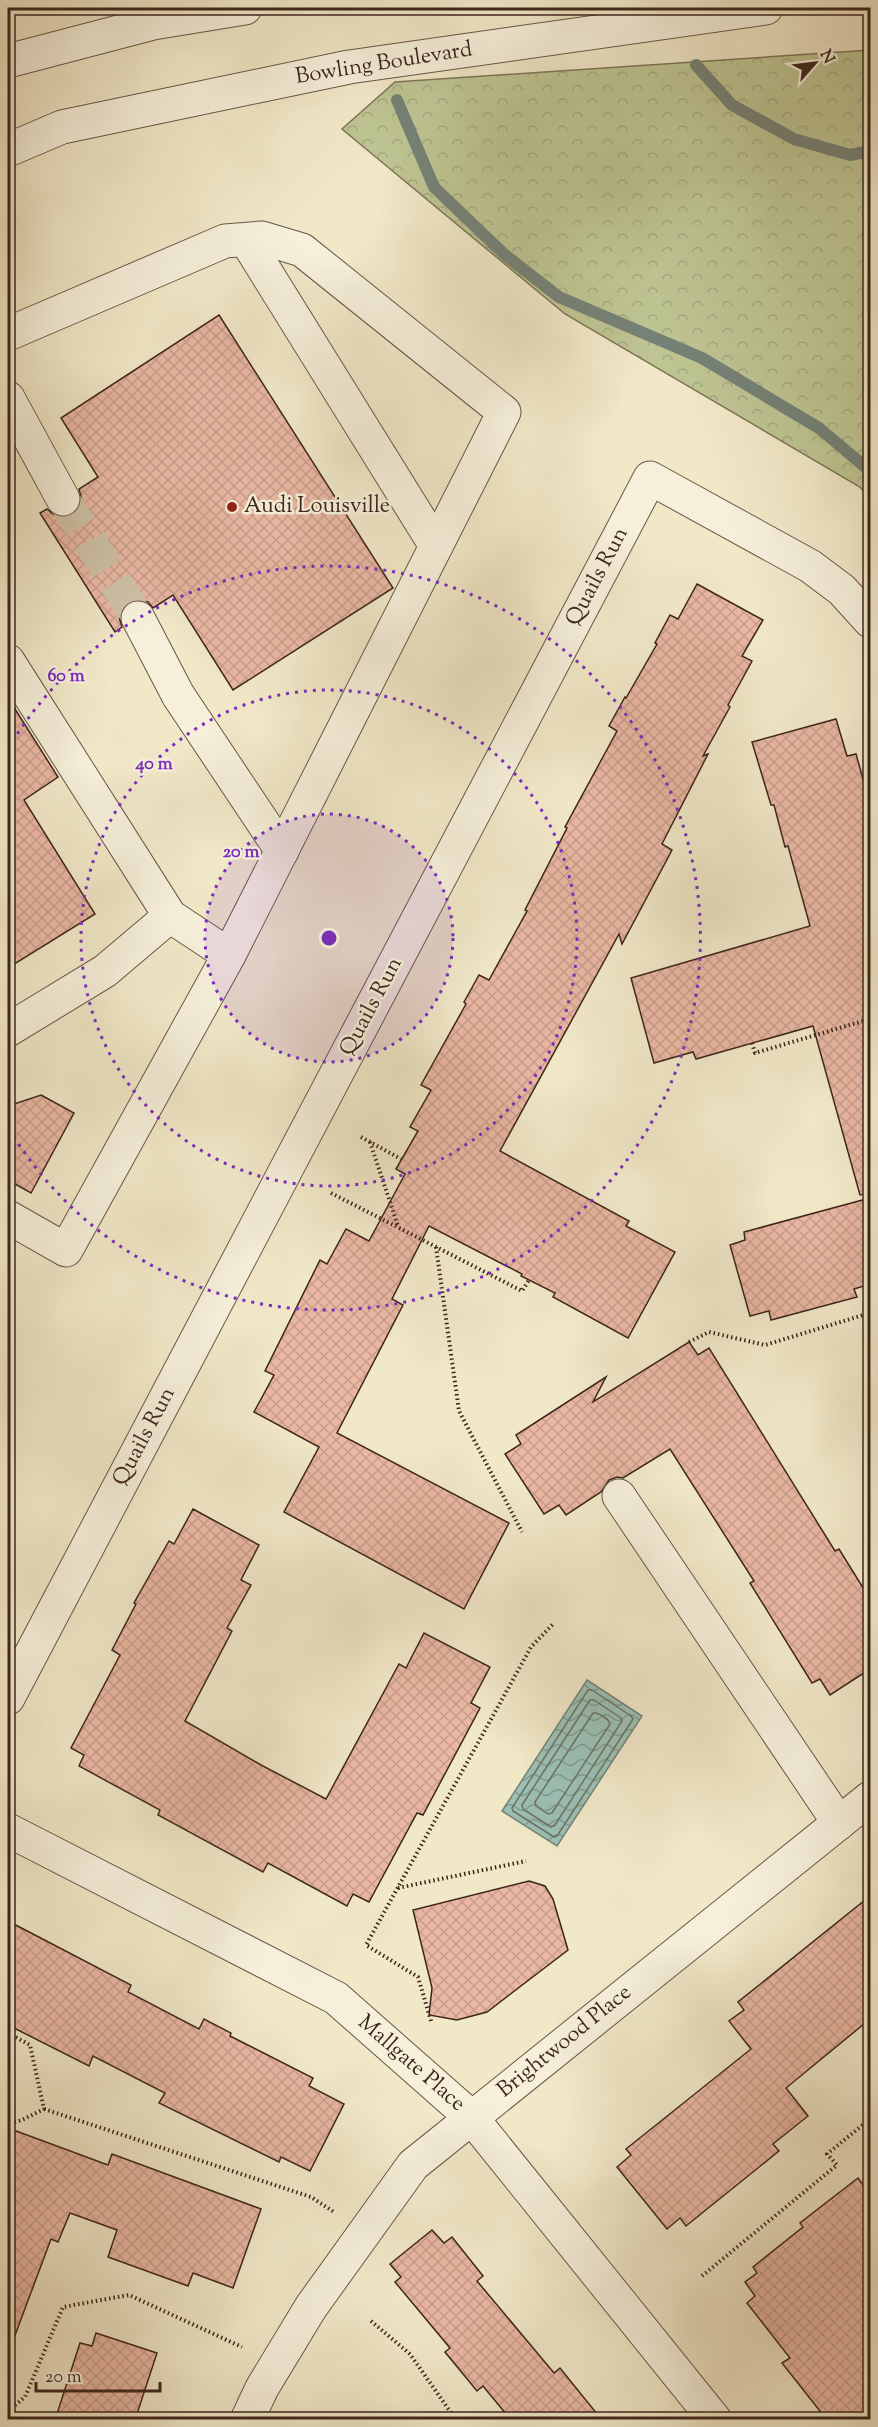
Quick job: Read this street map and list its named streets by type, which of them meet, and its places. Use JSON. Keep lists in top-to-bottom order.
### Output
{
  "streets": {
    "street": [
      "Bowling Boulevard",
      "Quails Run",
      "Brightwood Place",
      "Mallgate Place"
    ]
  },
  "crossings": [
    ["Brightwood Place", "Mallgate Place"]
  ],
  "places": ["Audi Louisville"],
  "scale_bar": "20 m",
  "north": "top right",
  "rings": ["60 m", "40 m", "20 m"]
}
